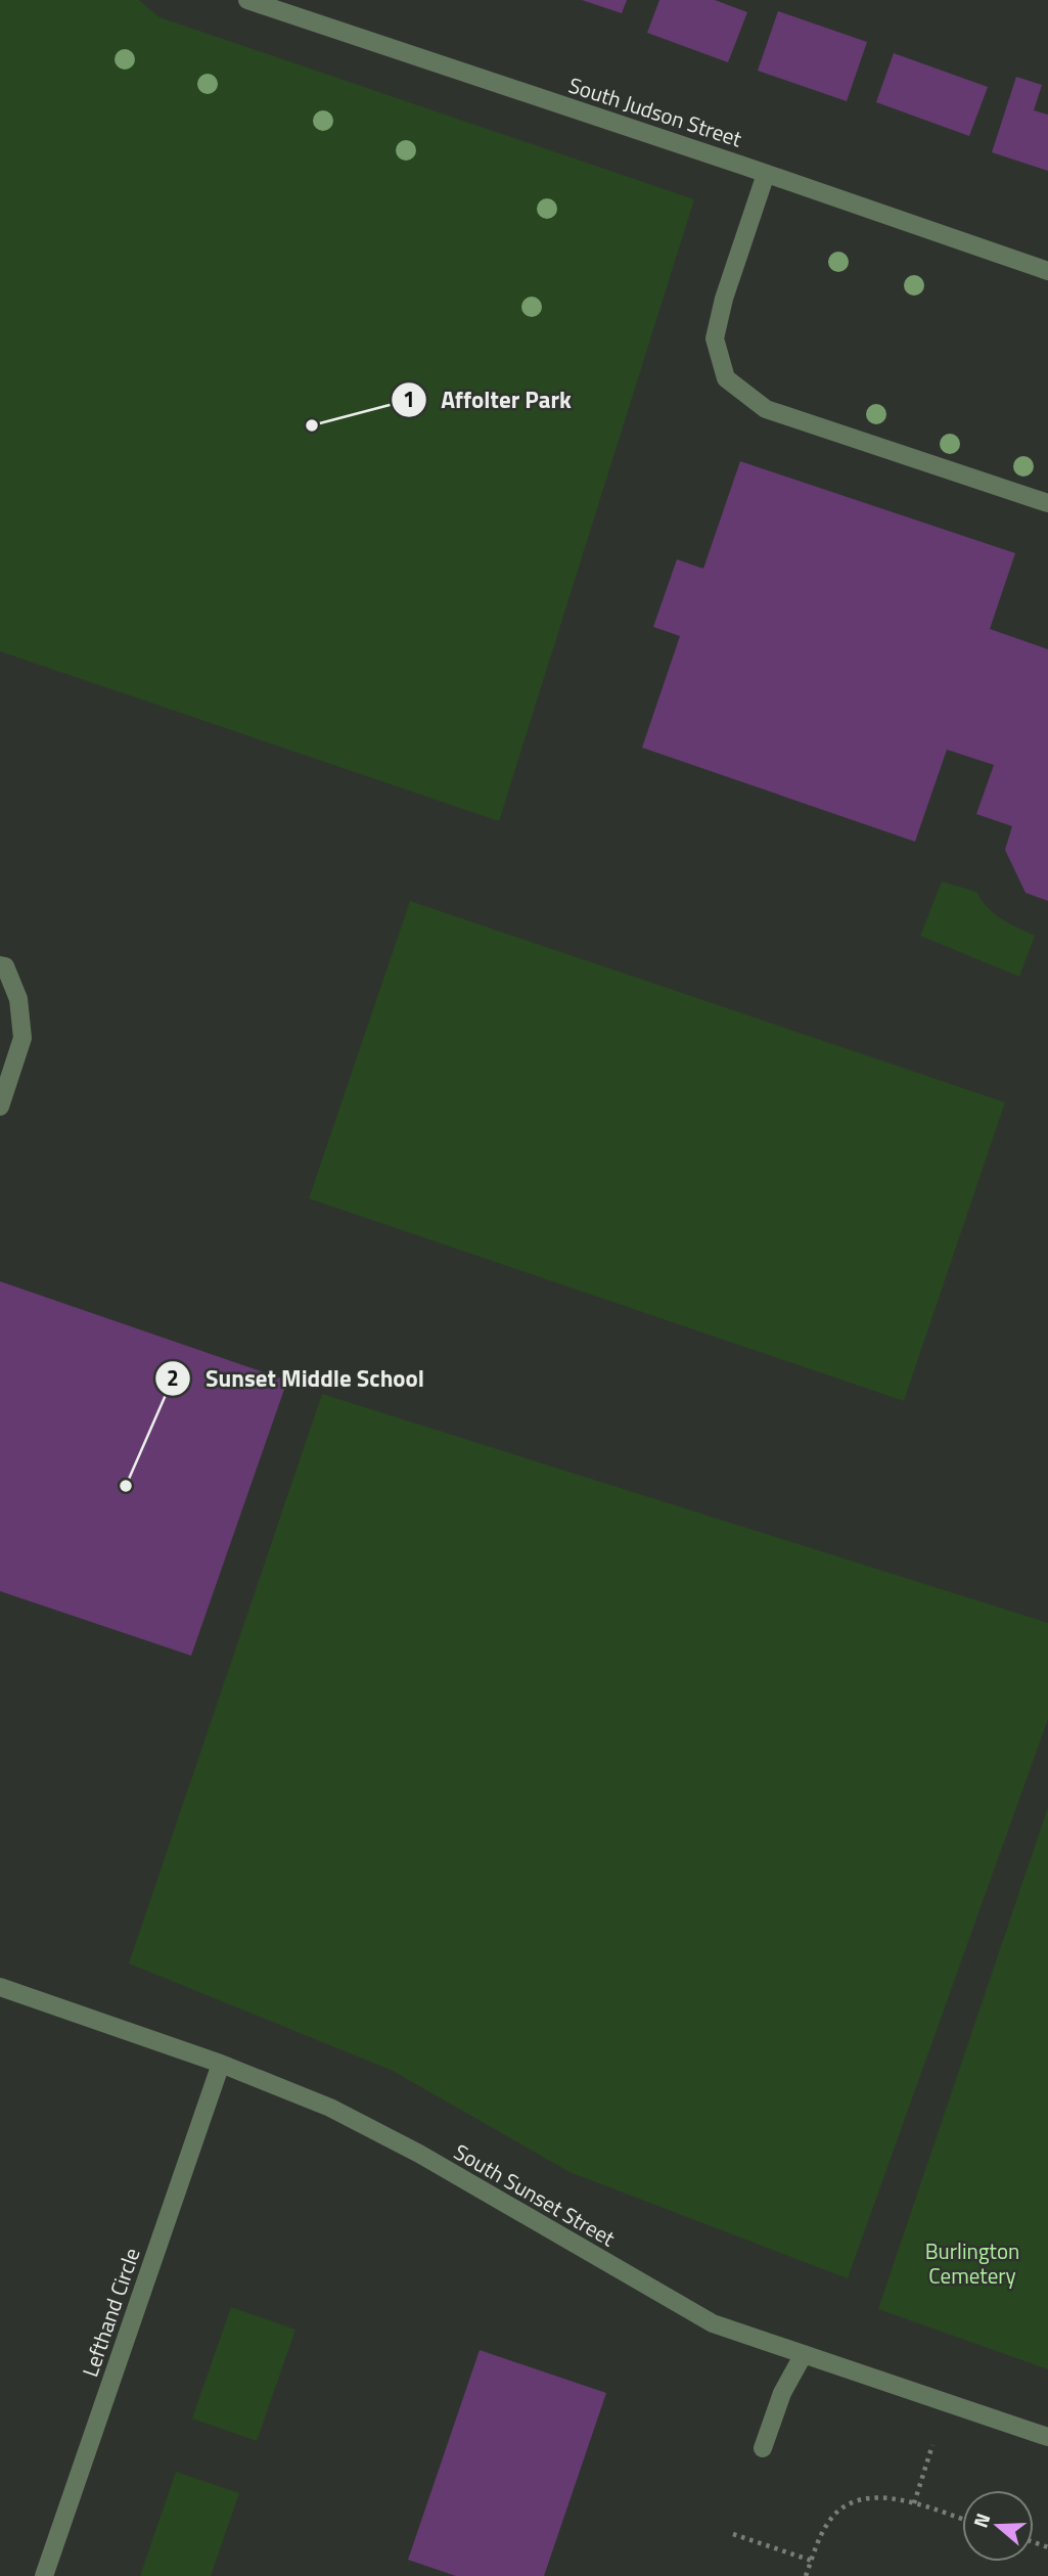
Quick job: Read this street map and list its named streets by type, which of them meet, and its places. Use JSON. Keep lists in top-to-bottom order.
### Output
{
  "streets": {
    "street": ["South Judson Street", "South Sunset Street", "Lefthand Circle"]
  },
  "crossings": [
    ["South Sunset Street", "Lefthand Circle"]
  ],
  "parks": ["Burlington Cemetery"],
  "places": ["Affolter Park", "Sunset Middle School"],
  "north": "left"
}
